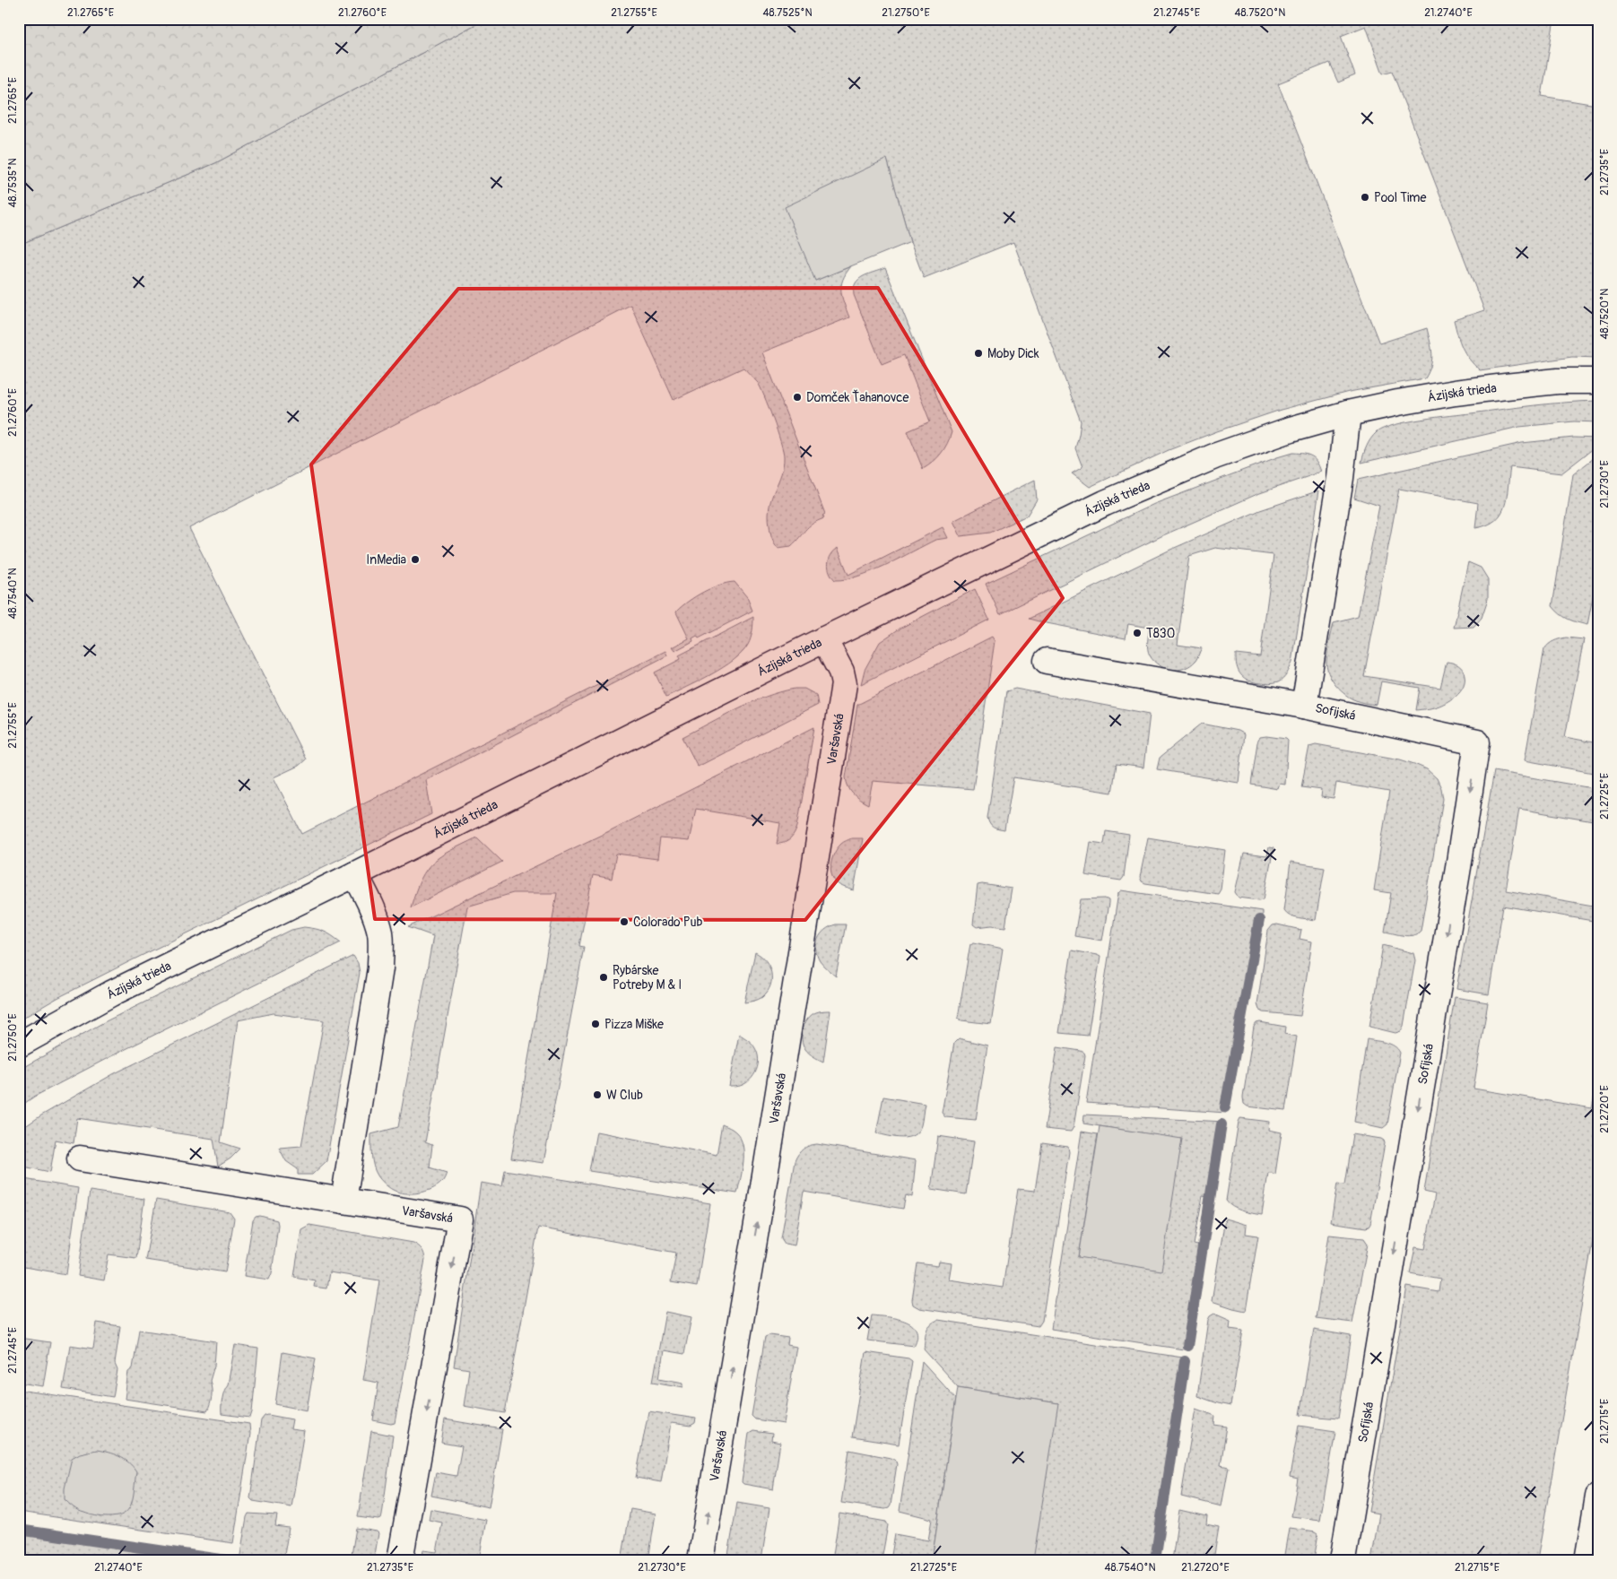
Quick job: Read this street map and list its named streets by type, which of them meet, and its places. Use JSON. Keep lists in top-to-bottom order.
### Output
{
  "streets": {
    "street": ["Ázijská trieda", "Sofijská", "Varšavská"]
  },
  "crossings": [
    ["Ázijská trieda", "Sofijská"],
    ["Ázijská trieda", "Varšavská"]
  ],
  "one_way": ["Sofijská"],
  "places": [
    "Pool Time",
    "Moby Dick",
    "Domček Ťahanovce",
    "InMedia",
    "T830",
    "Colorado Pub",
    "Rybárske Potreby M & I",
    "Pizza Miške",
    "W Club"
  ],
  "coordinates": [
    "21.2765°E",
    "21.2760°E",
    "21.2755°E",
    "48.7525°N",
    "21.2750°E",
    "21.2745°E",
    "48.7520°N",
    "21.2740°E",
    "21.2735°E",
    "48.7535°N",
    "21.2730°E",
    "48.7540°N",
    "21.2725°E",
    "21.2720°E",
    "21.2715°E"
  ]
}
